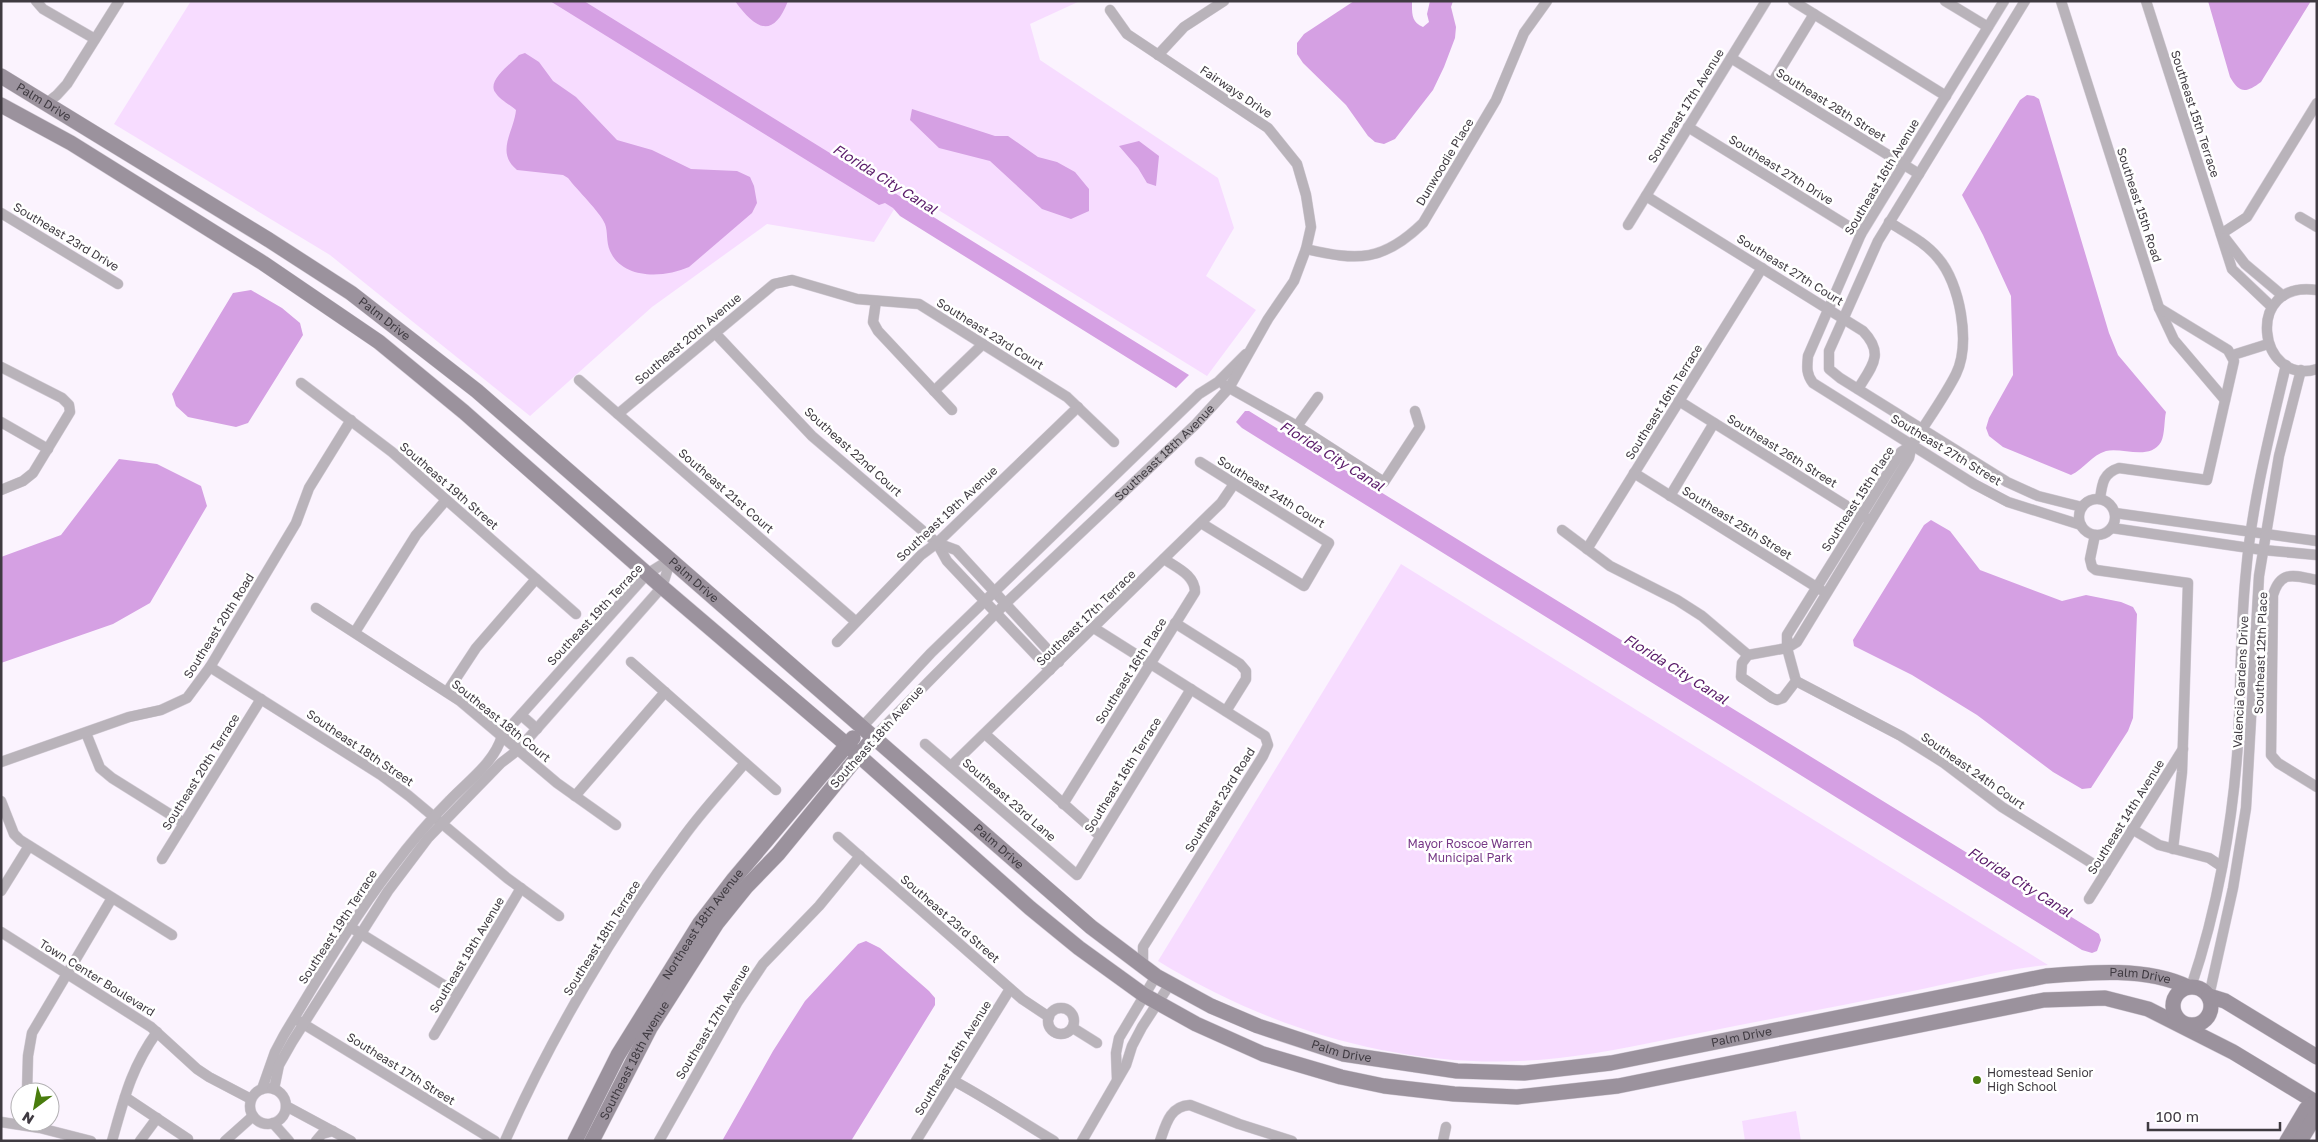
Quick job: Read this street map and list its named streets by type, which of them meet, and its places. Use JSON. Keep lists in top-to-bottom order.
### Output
{
  "streets": {
    "main road": ["Palm Drive", "Southeast 18th Avenue", "Northeast 18th Avenue"],
    "street": [
      "Fairways Drive",
      "Southeast 28th Street",
      "Southeast 17th Avenue",
      "Southeast 15th Terrace",
      "Dunwoodie Place",
      "Southeast 27th Drive",
      "Southeast 16th Avenue",
      "Southeast 15th Road",
      "Southeast 23rd Drive",
      "Southeast 27th Court",
      "Southeast 23rd Court",
      "Southeast 20th Avenue",
      "Southeast 16th Terrace",
      "Southeast 27th Street",
      "Southeast 26th Street",
      "Southeast 22nd Court",
      "Southeast 19th Street",
      "Southeast 21st Court",
      "Southeast 24th Court",
      "Southeast 15th Place",
      "Southeast 19th Avenue",
      "Southeast 25th Street",
      "Southeast 19th Terrace",
      "Southeast 17th Terrace",
      "Southeast 20th Road",
      "Southeast 12th Place",
      "Southeast 16th Place",
      "Valencia Gardens Drive",
      "Southeast 18th Court",
      "Southeast 18th Street",
      "Southeast 20th Terrace",
      "Southeast 23rd Lane",
      "Southeast 23rd Road",
      "Southeast 14th Avenue",
      "Southeast 23rd Street",
      "Southeast 18th Terrace",
      "Town Center Boulevard",
      "Southeast 17th Street"
    ]
  },
  "crossings": [
    ["Fairways Drive", "Dunwoodie Place"],
    ["Fairways Drive", "Southeast 18th Avenue"],
    ["Palm Drive", "Southeast 18th Avenue"],
    ["Palm Drive", "Southeast 19th Terrace"],
    ["Palm Drive", "Valencia Gardens Drive"],
    ["Palm Drive", "Southeast 23rd Road"],
    ["Palm Drive", "Northeast 18th Avenue"],
    ["Southeast 28th Street", "Southeast 17th Avenue"],
    ["Southeast 28th Street", "Southeast 16th Avenue"],
    ["Southeast 17th Avenue", "Southeast 27th Drive"],
    ["Southeast 17th Avenue", "Southeast 27th Court"],
    ["Southeast 17th Avenue", "Southeast 23rd Street"],
    ["Southeast 27th Drive", "Southeast 16th Avenue"],
    ["Southeast 16th Avenue", "Southeast 27th Court"],
    ["Southeast 16th Avenue", "Southeast 27th Street"],
    ["Southeast 16th Avenue", "Southeast 23rd Street"],
    ["Southeast 27th Court", "Southeast 16th Terrace"],
    ["Southeast 27th Court", "Southeast 27th Street"],
    ["Southeast 23rd Court", "Southeast 20th Avenue"],
    ["Southeast 23rd Court", "Southeast 19th Avenue"],
    ["Southeast 20th Avenue", "Southeast 22nd Court"],
    ["Southeast 20th Avenue", "Southeast 21st Court"],
    ["Southeast 16th Terrace", "Southeast 26th Street"],
    ["Southeast 16th Terrace", "Southeast 25th Street"],
    ["Southeast 16th Terrace", "Southeast 23rd Lane"],
    ["Southeast 16th Terrace", "Southeast 23rd Road"],
    ["Southeast 27th Street", "Southeast 15th Place"],
    ["Southeast 27th Street", "Southeast 14th Avenue"],
    ["Southeast 26th Street", "Southeast 15th Place"],
    ["Southeast 22nd Court", "Southeast 18th Avenue"],
    ["Southeast 22nd Court", "Southeast 19th Avenue"],
    ["Southeast 22nd Court", "Southeast 17th Terrace"],
    ["Southeast 18th Avenue", "Northeast 18th Avenue"],
    ["Southeast 19th Street", "Southeast 20th Road"],
    ["Southeast 21st Court", "Southeast 19th Avenue"],
    ["Southeast 24th Court", "Southeast 15th Place"],
    ["Southeast 24th Court", "Southeast 17th Terrace"],
    ["Southeast 24th Court", "Southeast 14th Avenue"],
    ["Southeast 15th Place", "Southeast 25th Street"],
    ["Southeast 19th Avenue", "Southeast 18th Street"],
    ["Southeast 19th Terrace", "Southeast 18th Court"],
    ["Southeast 19th Terrace", "Southeast 18th Street"],
    ["Southeast 19th Terrace", "Town Center Boulevard"],
    ["Southeast 19th Terrace", "Southeast 17th Street"],
    ["Southeast 17th Terrace", "Southeast 16th Place"],
    ["Southeast 17th Terrace", "Southeast 23rd Lane"],
    ["Southeast 17th Terrace", "Southeast 23rd Road"],
    ["Southeast 20th Road", "Southeast 18th Street"],
    ["Southeast 16th Place", "Southeast 23rd Road"],
    ["Southeast 18th Street", "Southeast 20th Terrace"]
  ],
  "water": ["Florida City Canal"],
  "parks": ["Mayor Roscoe Warren Municipal Park"],
  "places": ["Homestead Senior High School"],
  "scale_bar": "100 m",
  "north": "bottom left"
}
